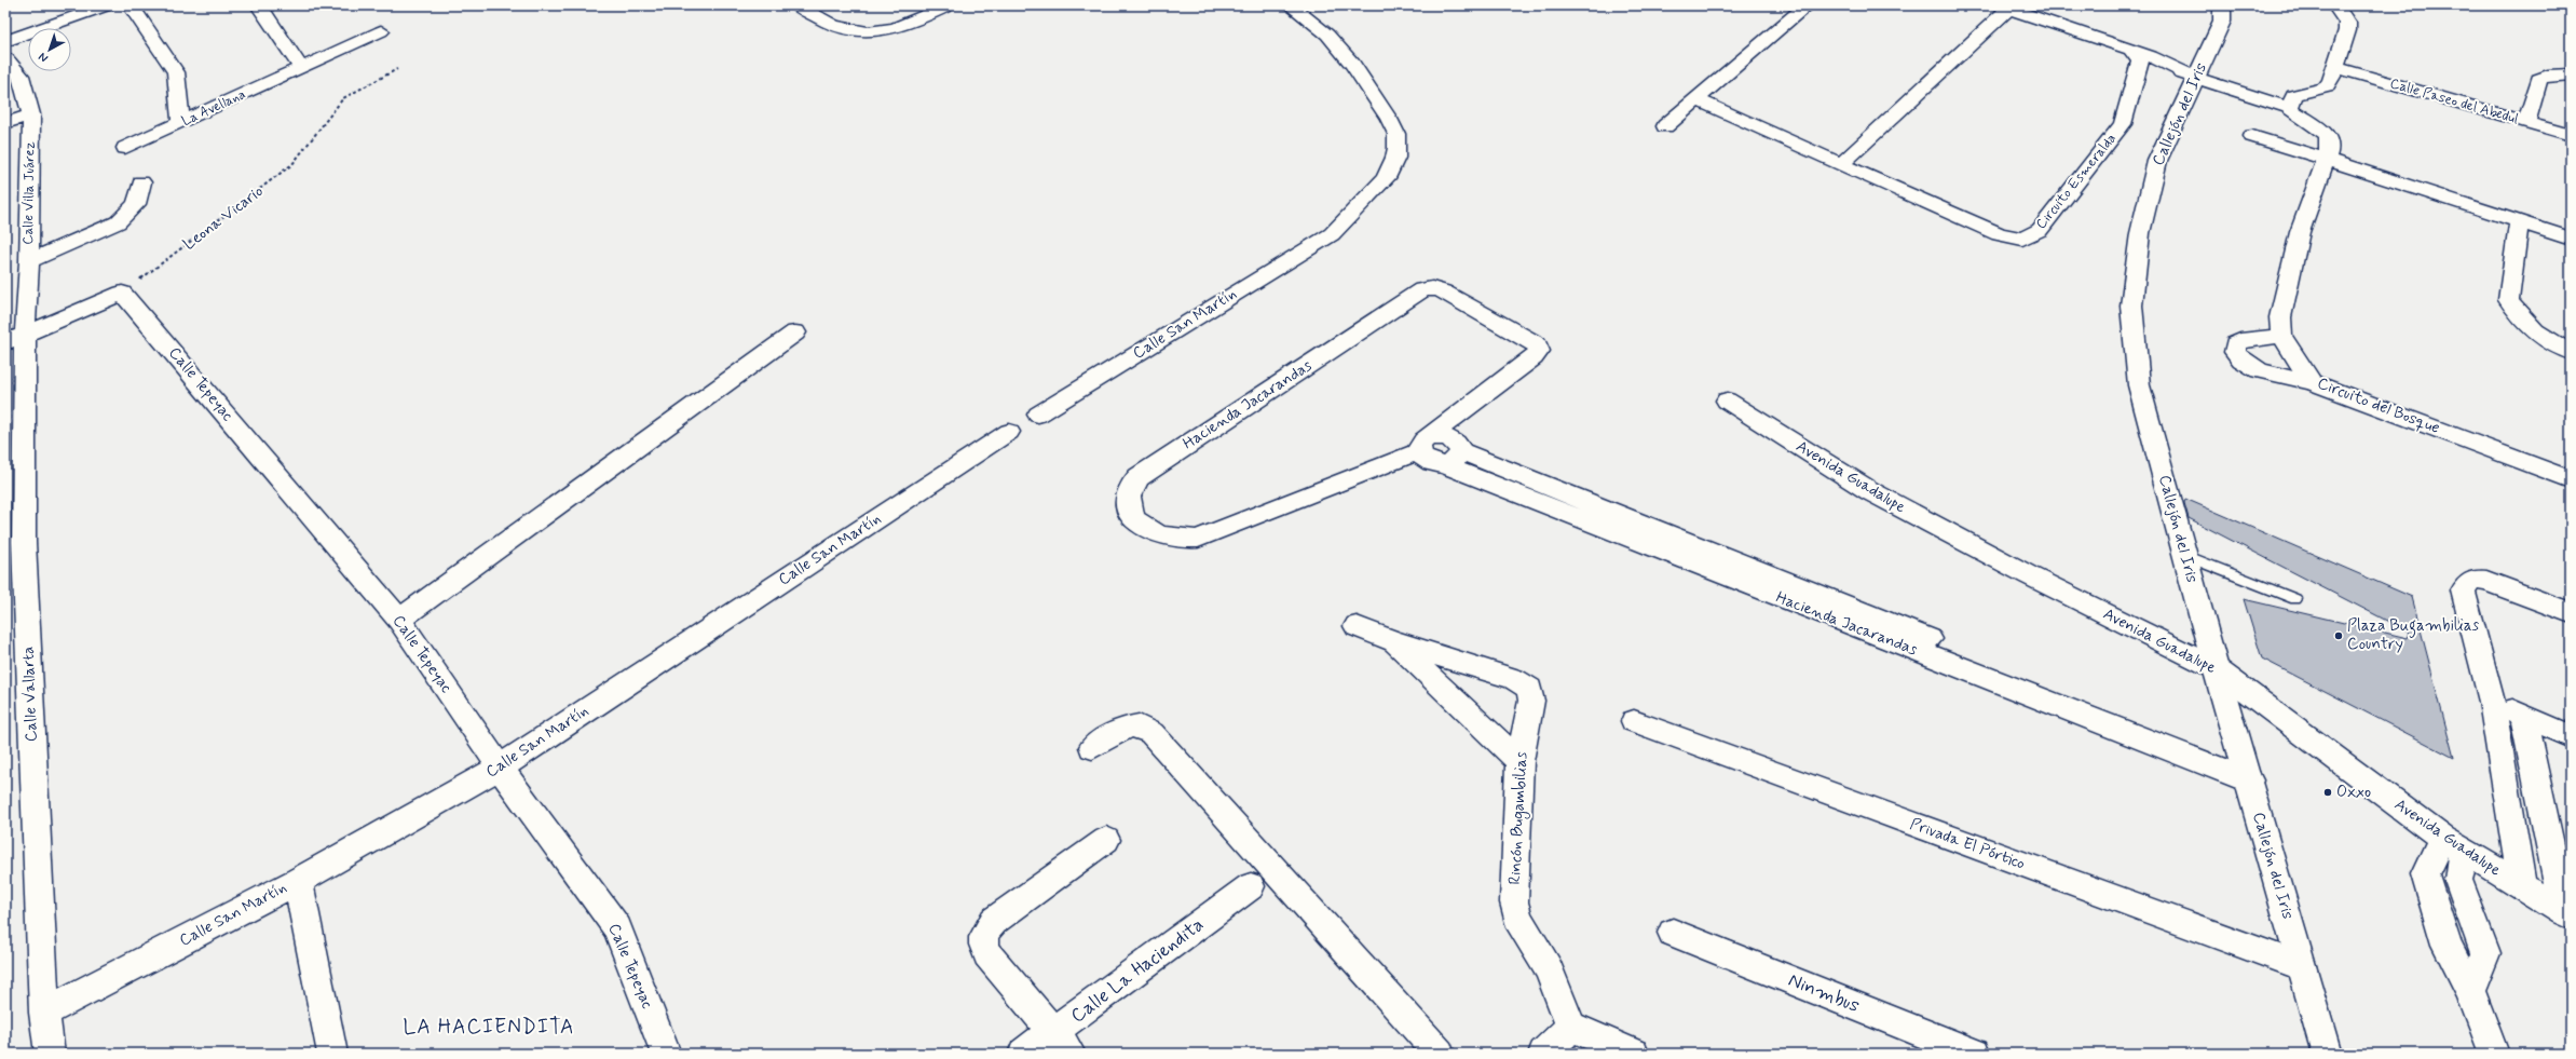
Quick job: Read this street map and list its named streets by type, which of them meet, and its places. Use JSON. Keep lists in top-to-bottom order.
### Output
{
  "streets": {
    "street": [
      "Calle Paseo del Abedul",
      "La Avellana",
      "Callejón del Iris",
      "Circuito Esmeralda",
      "Calle Villa Juárez",
      "Calle San Martín",
      "Calle Tepeyac",
      "Hacienda Jacarandas",
      "Circuito del Bosque",
      "Avenida Guadalupe",
      "Calle Vallarta",
      "Rincón Bugambilias",
      "Privada El Pórtico",
      "Calle La Haciendita",
      "Ninmbus"
    ],
    "path": ["Leona Vicario"]
  },
  "crossings": [
    ["Callejón del Iris", "Hacienda Jacarandas"],
    ["Callejón del Iris", "Avenida Guadalupe"],
    ["Callejón del Iris", "Privada El Pórtico"],
    ["Calle Villa Juárez", "Calle Vallarta"],
    ["Leona Vicario", "Calle Tepeyac"],
    ["Calle San Martín", "Calle Tepeyac"],
    ["Calle San Martín", "Calle Vallarta"]
  ],
  "districts": ["LA HACIENDITA"],
  "places": ["Plaza Bugambilias Country", "Oxxo"],
  "north": "bottom left"
}
